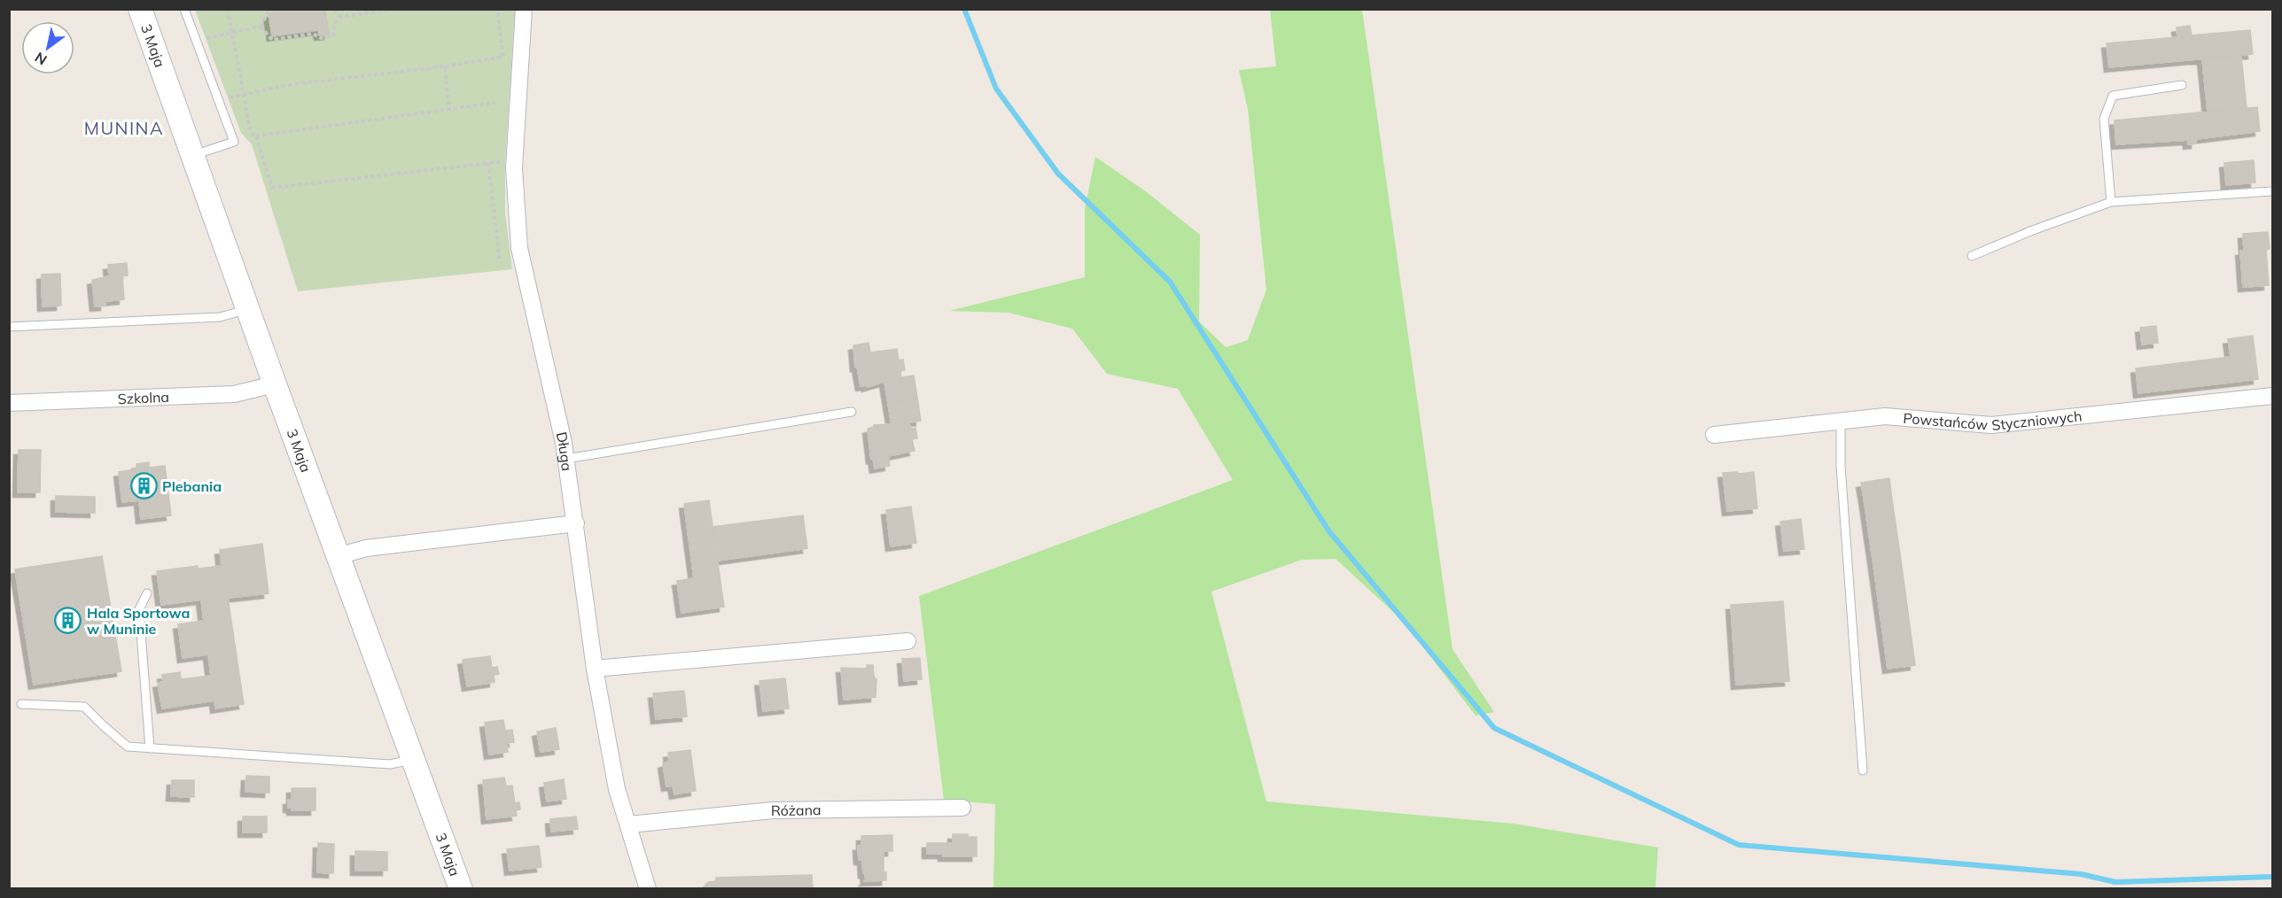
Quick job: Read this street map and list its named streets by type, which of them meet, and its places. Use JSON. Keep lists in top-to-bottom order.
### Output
{
  "streets": {
    "street": [
      "3 Maja",
      "Szkolna",
      "Powstańców Styczniowych",
      "Długa",
      "Różana"
    ]
  },
  "crossings": [
    ["3 Maja", "Szkolna"],
    ["Długa", "Różana"]
  ],
  "districts": ["MUNINA"],
  "places": {
    "building": ["Plebania", "Hala Sportowa w Muninie"]
  },
  "north": "bottom left"
}
